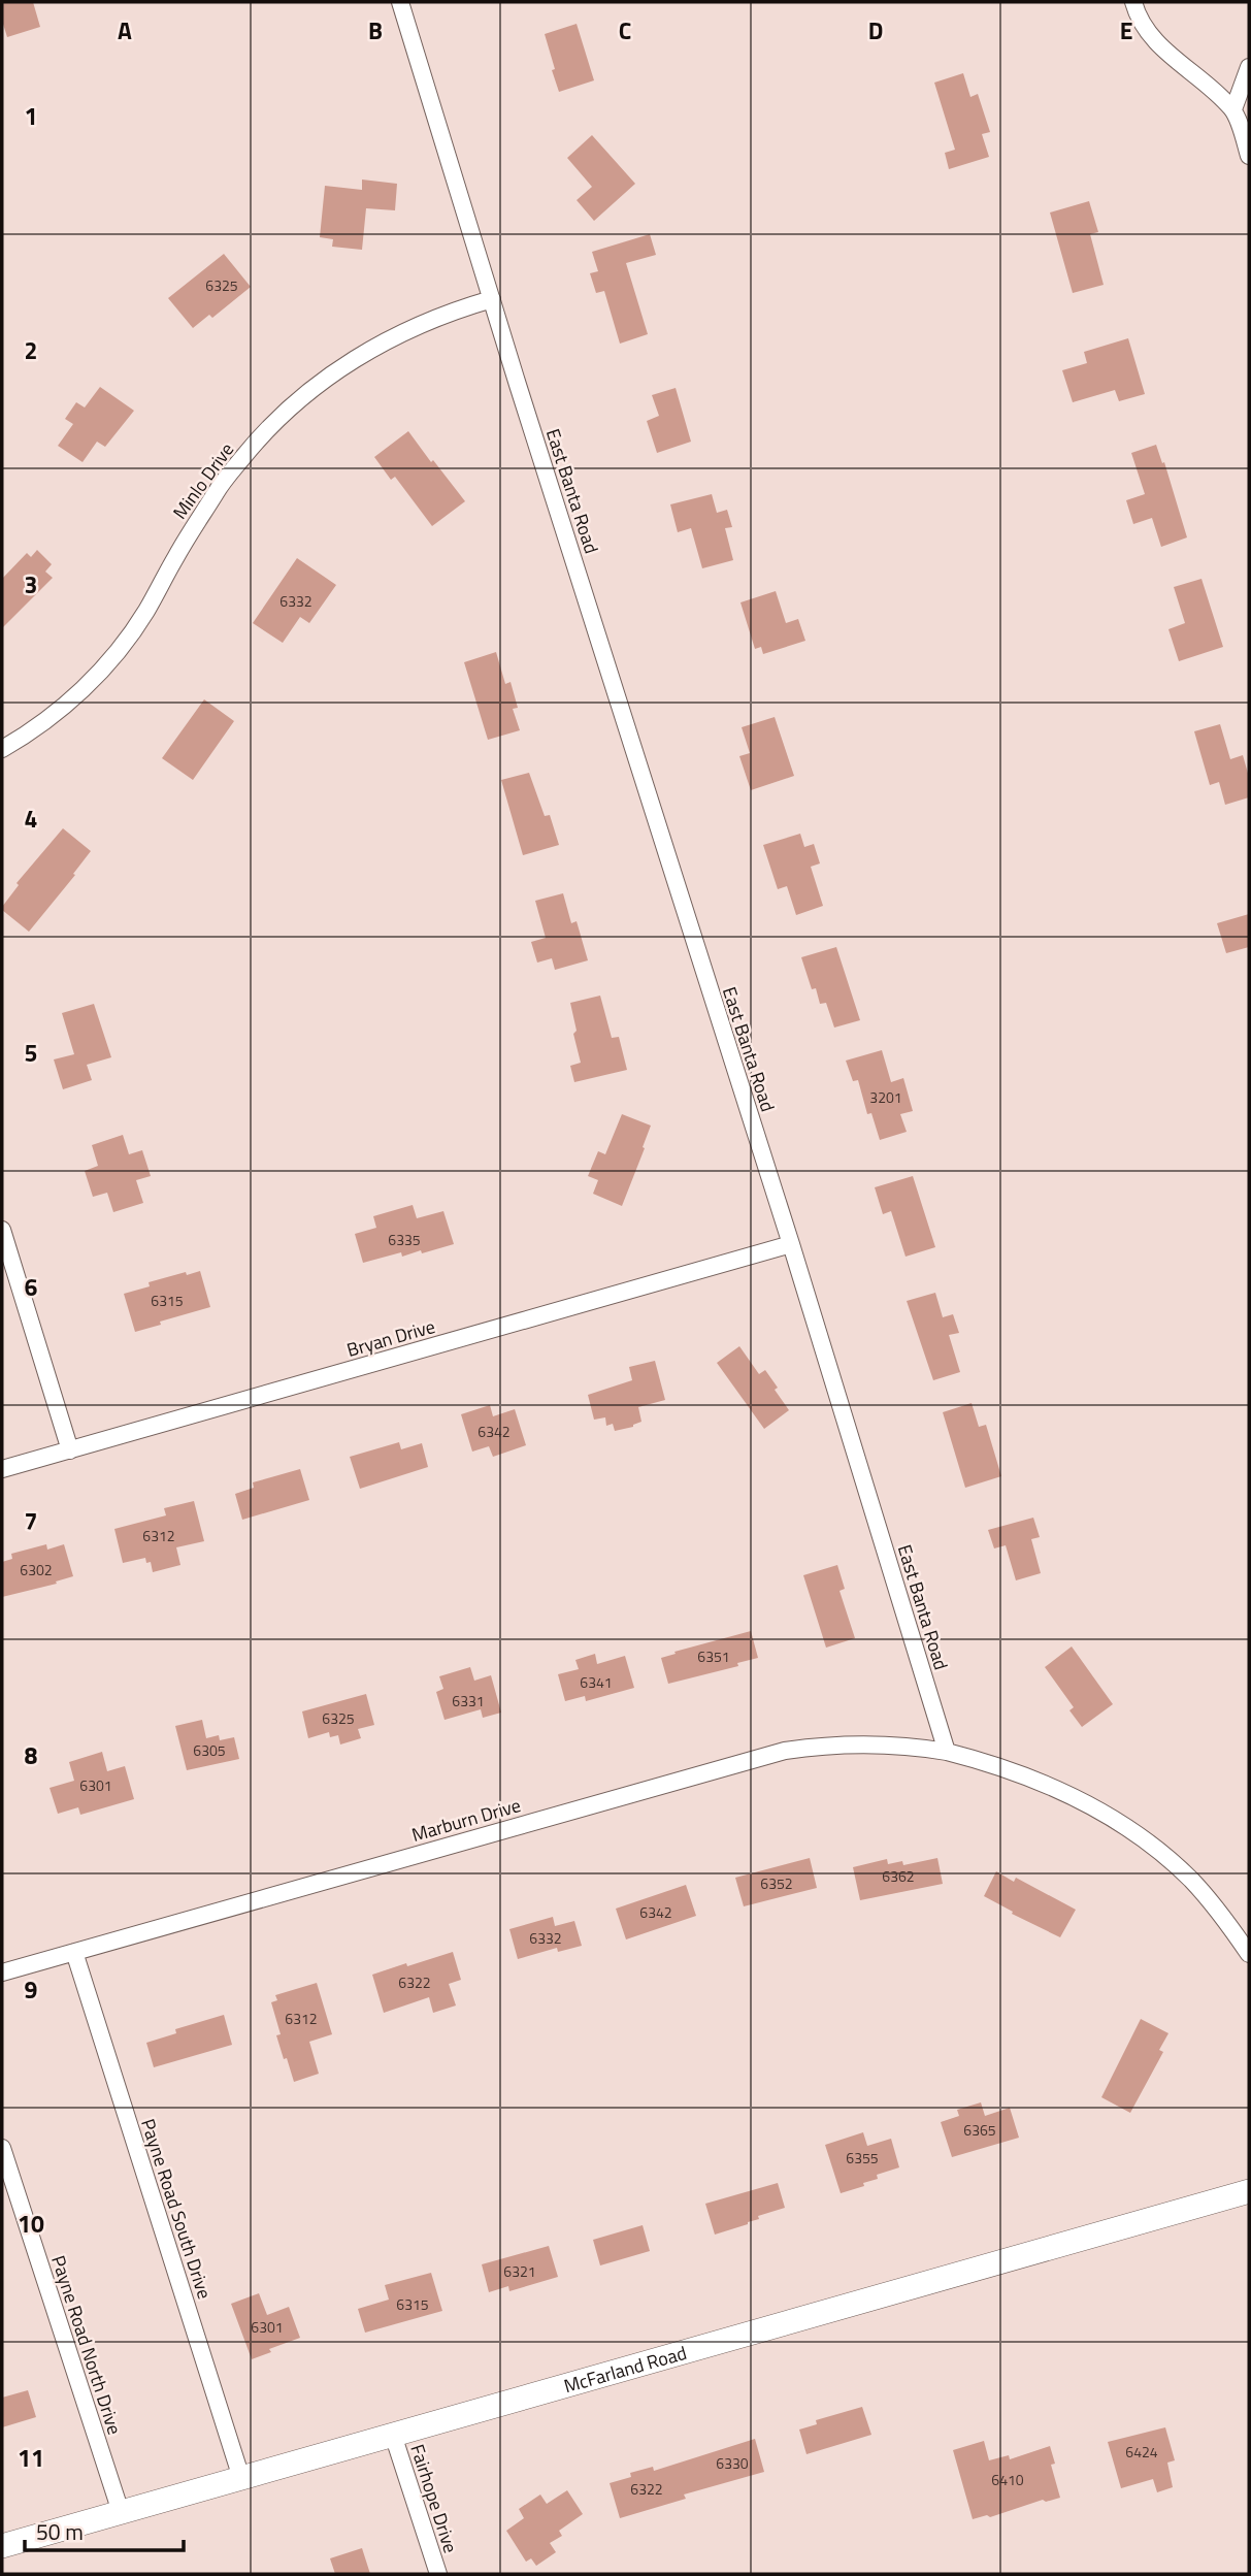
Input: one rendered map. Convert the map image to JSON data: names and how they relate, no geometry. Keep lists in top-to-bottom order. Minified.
{"streets":{"street":["Minlo Drive","East Banta Road","Bryan Drive","Marburn Drive","Payne Road South Drive","Payne Road North Drive","McFarland Road","Fairhope Drive"]},"crossings":[["Minlo Drive","East Banta Road"],["East Banta Road","Bryan Drive"],["East Banta Road","Marburn Drive"],["Marburn Drive","Payne Road South Drive"],["Payne Road South Drive","McFarland Road"],["Payne Road North Drive","McFarland Road"],["McFarland Road","Fairhope Drive"]],"house_numbers":["6325","6332","3201","6335","6315","6342","6312","6302","6351","6341","6331","6325","6305","6301","6362","6352","6342","6332","6322","6312","6365","6355","6321","6315","6301","6424","6330","6410","6322"],"scale_bar":"50 m","grid":{"columns":["A","B","C","D","E"],"rows":["1","2","3","4","5","6","7","8","9","10","11"]}}
